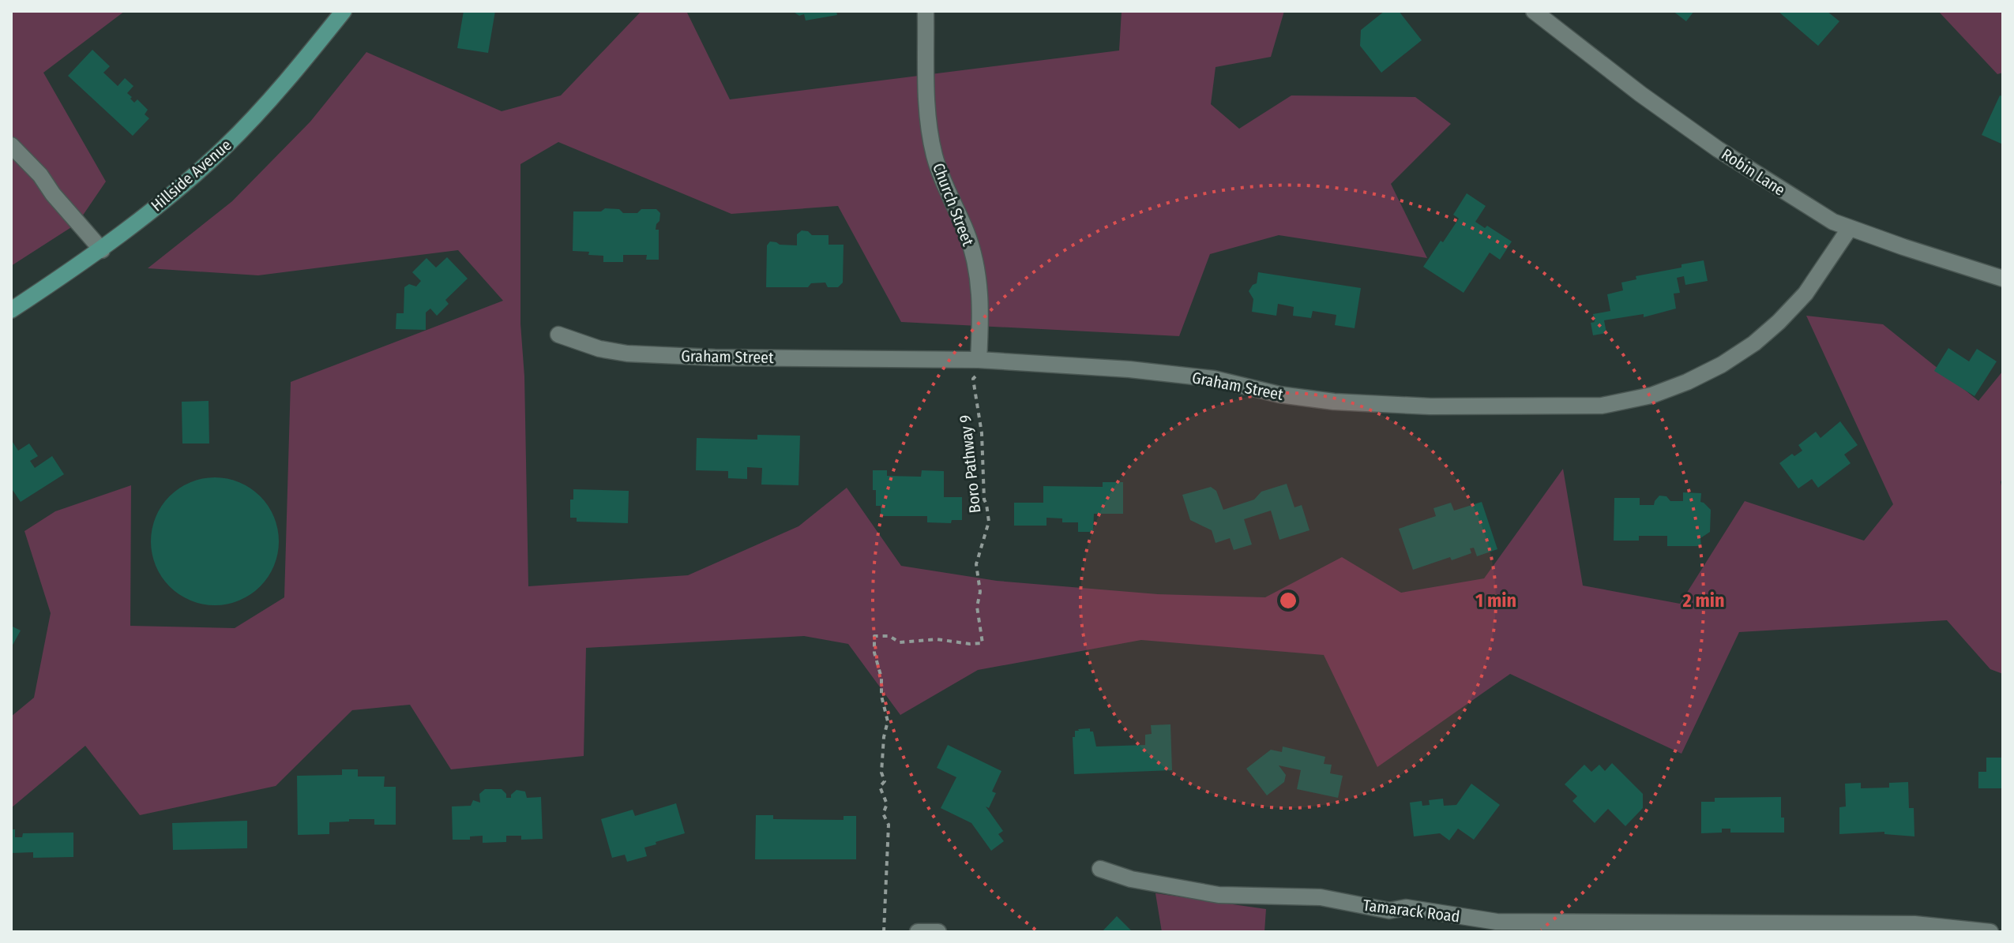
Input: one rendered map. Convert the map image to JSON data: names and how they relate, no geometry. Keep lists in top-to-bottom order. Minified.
{"streets":{"main road":["Hillside Avenue"],"street":["Robin Lane","Church Street","Graham Street","Tamarack Road"],"path":["Boro Pathway 9"]},"crossings":[["Robin Lane","Graham Street"],["Church Street","Graham Street"],["Church Street","Boro Pathway 9"],["Graham Street","Boro Pathway 9"]],"rings":["1 min","2 min"]}
